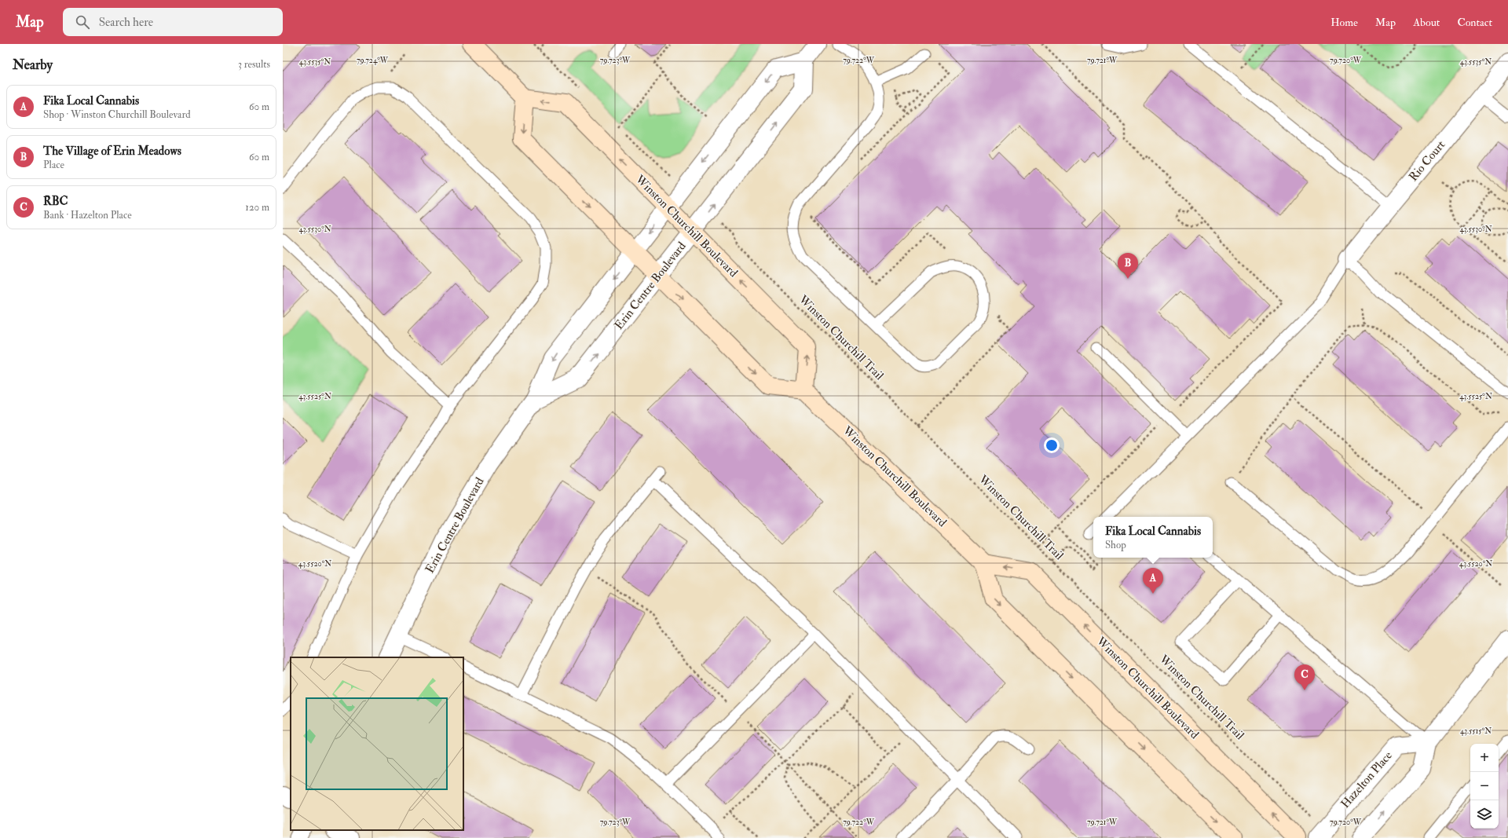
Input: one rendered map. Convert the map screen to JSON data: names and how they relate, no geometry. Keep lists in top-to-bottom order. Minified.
{"streets":{"main road":["Winston Churchill Boulevard"],"street":["Rio Court","Erin Centre Boulevard","Hazelton Place"],"path":["Winston Churchill Trail"]},"crossings":[["Winston Churchill Boulevard","Erin Centre Boulevard"]],"page":{"header":"Map","search":"Search here","nav":["Home","Map","About","Contact"],"heading":["Nearby","3 results"],"list":[{"mark":"A","name":"Fika Local Cannabis","note":"Shop · Winston Churchill Boulevard","value":"60 m"},{"mark":"B","name":"The Village of Erin Meadows","note":"Place","value":"60 m"},{"mark":"C","name":"RBC","note":"Bank · Hazelton Place","value":"120 m"}],"pins":["B","A","C"],"popup":["Fika Local Cannabis","Shop"],"map_buttons":["+","−"]},"coordinates":["79.724°W","79.723°W","79.722°W","79.721°W","79.720°W","43.5535°N","43.5530°N","43.5525°N","43.5520°N","43.5515°N"]}
